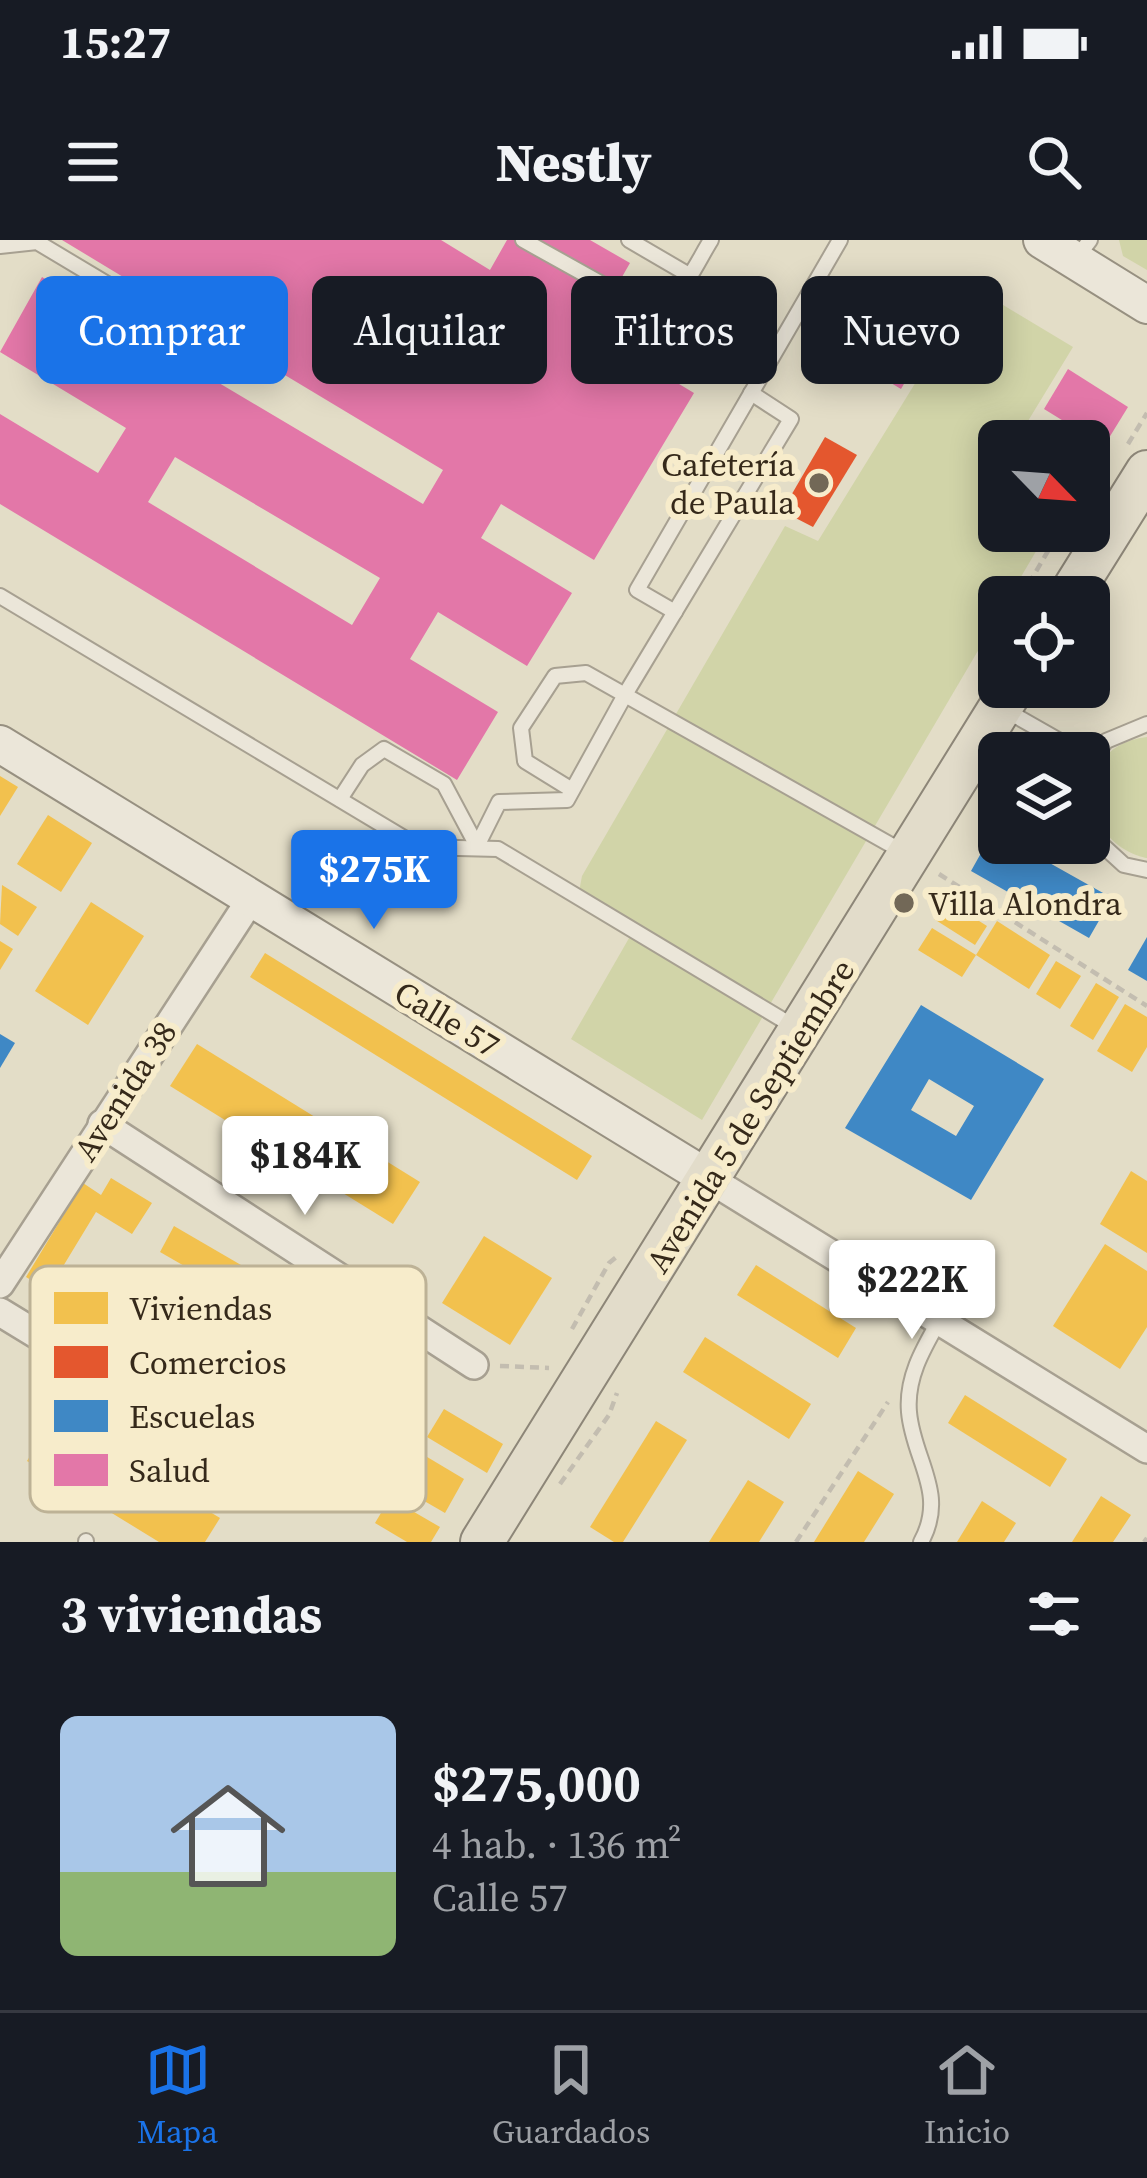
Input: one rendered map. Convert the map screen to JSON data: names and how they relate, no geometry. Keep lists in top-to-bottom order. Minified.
{"streets":{"main road":["Avenida 5 de Septiembre"],"street":["Calle 57","Avenida 38"]},"crossings":[["Calle 57","Avenida 38"],["Calle 57","Avenida 5 de Septiembre"]],"places":["Cafetería de Paula","Villa Alondra"],"legend":["Viviendas","Comercios","Escuelas","Salud"],"north":"bottom right","page":{"status":"15:27","header":"Nestly","chip":["Comprar","Alquilar","Filtros","Nuevo"],"price":["$275K","$184K","$222K"],"heading":"3 viviendas","list":[{"name":"$275,000","note":"4 hab. · 136 m² · Calle 57"}],"tabs":["Mapa","Guardados","Inicio"]}}
